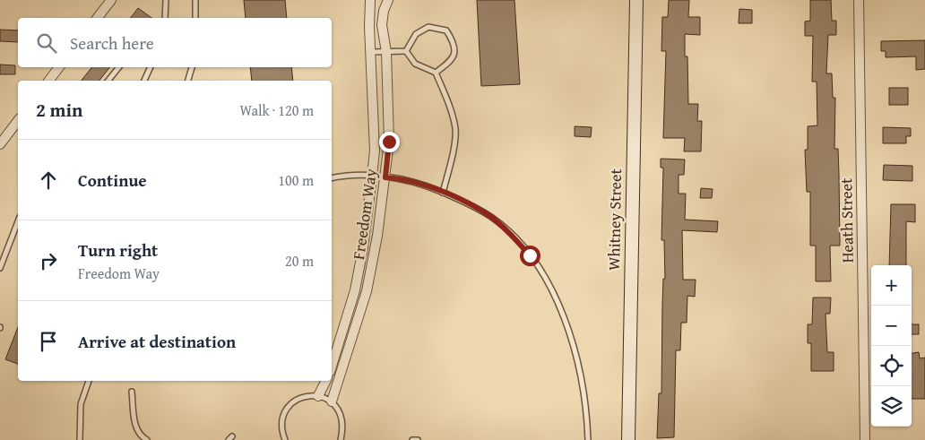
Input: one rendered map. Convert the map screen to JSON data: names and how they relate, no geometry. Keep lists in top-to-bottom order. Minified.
{"streets":{"street":["Freedom Way","Whitney Street","Heath Street"]},"page":{"search":"Search here","heading":["2 min","Walk · 120 m"],"list":[["Continue","100 m"],["Turn right","Freedom Way","20 m"],"Arrive at destination"],"map_buttons":["+","−"]}}
